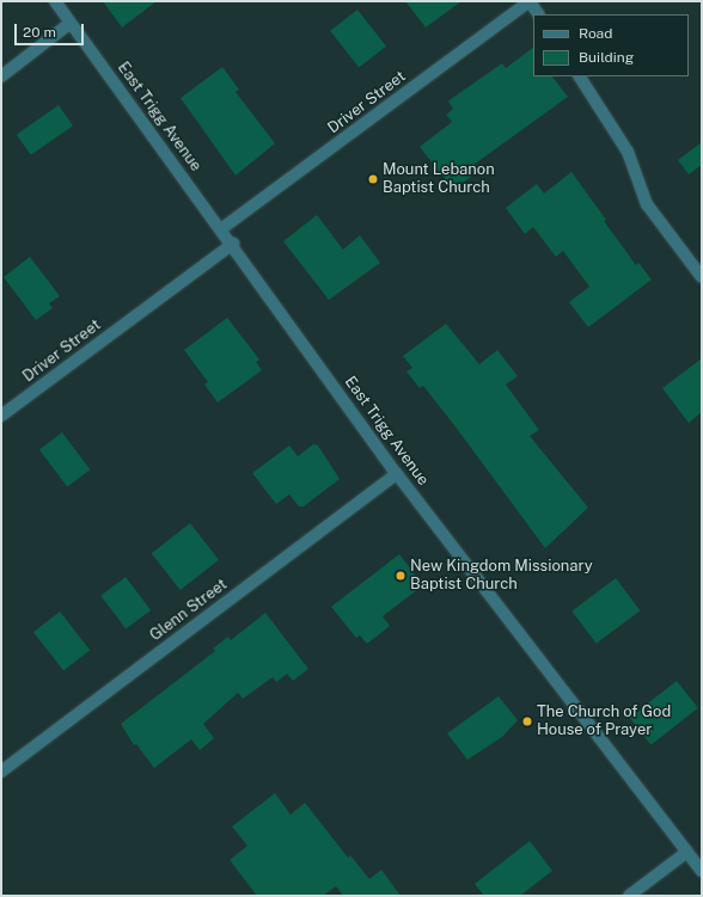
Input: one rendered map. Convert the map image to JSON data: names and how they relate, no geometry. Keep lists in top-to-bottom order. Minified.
{"streets":{"street":["Driver Street","East Trigg Avenue","Glenn Street"]},"crossings":[["Driver Street","East Trigg Avenue"],["East Trigg Avenue","Glenn Street"]],"places":["Mount Lebanon Baptist Church","New Kingdom Missionary Baptist Church","The Church of God House of Prayer"],"legend":["Road","Building"],"scale_bar":"20 m"}
